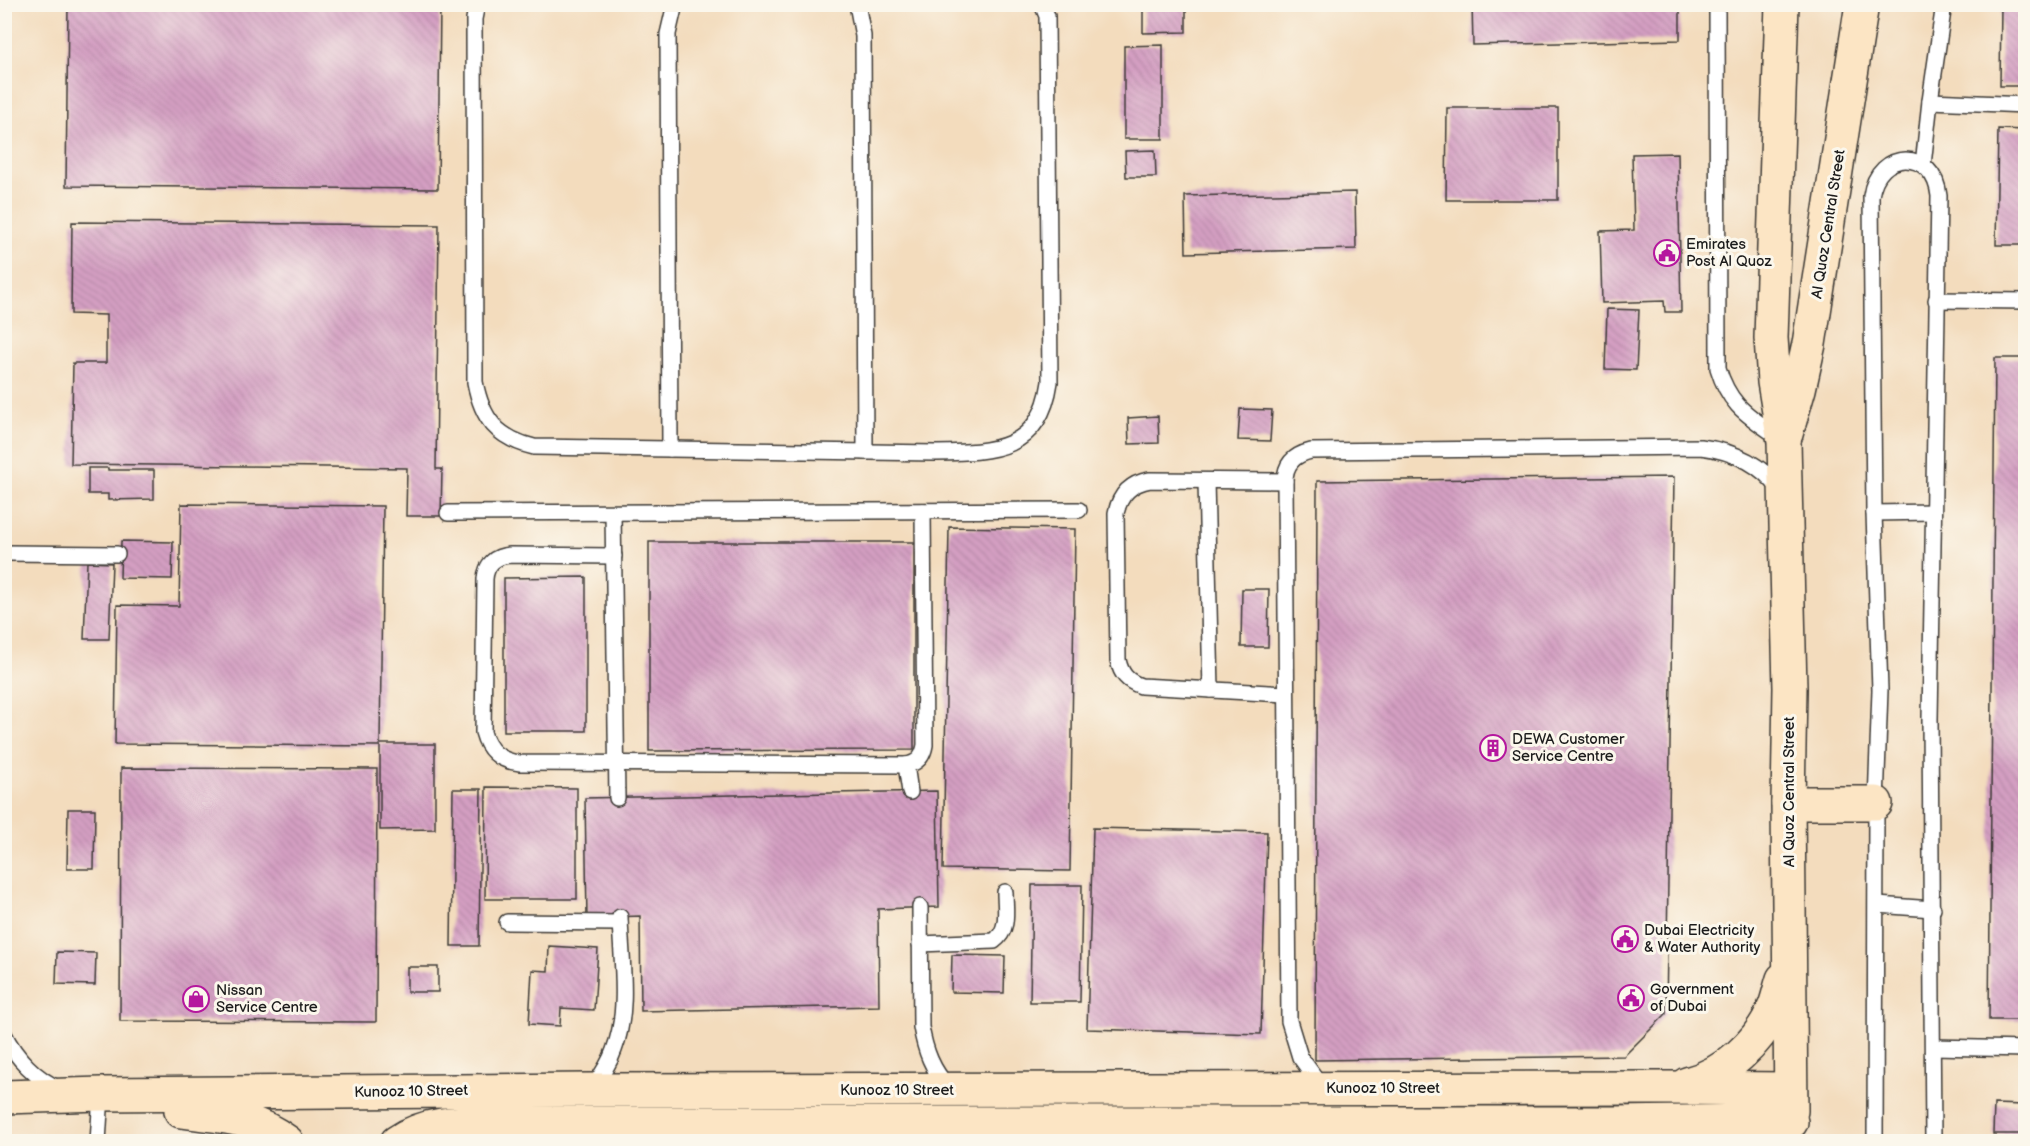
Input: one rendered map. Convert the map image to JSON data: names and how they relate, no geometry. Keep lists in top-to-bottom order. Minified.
{"streets":{"street":["Al Quoz Central Street","Kunooz 10 Street"]},"crossings":[["Al Quoz Central Street","Kunooz 10 Street"]],"places":{"public building":["Emirates Post Al Quoz","Dubai Electricity & Water Authority","Government of Dubai"],"building":["DEWA Customer Service Centre"],"shop":["Nissan Service Centre"]}}
